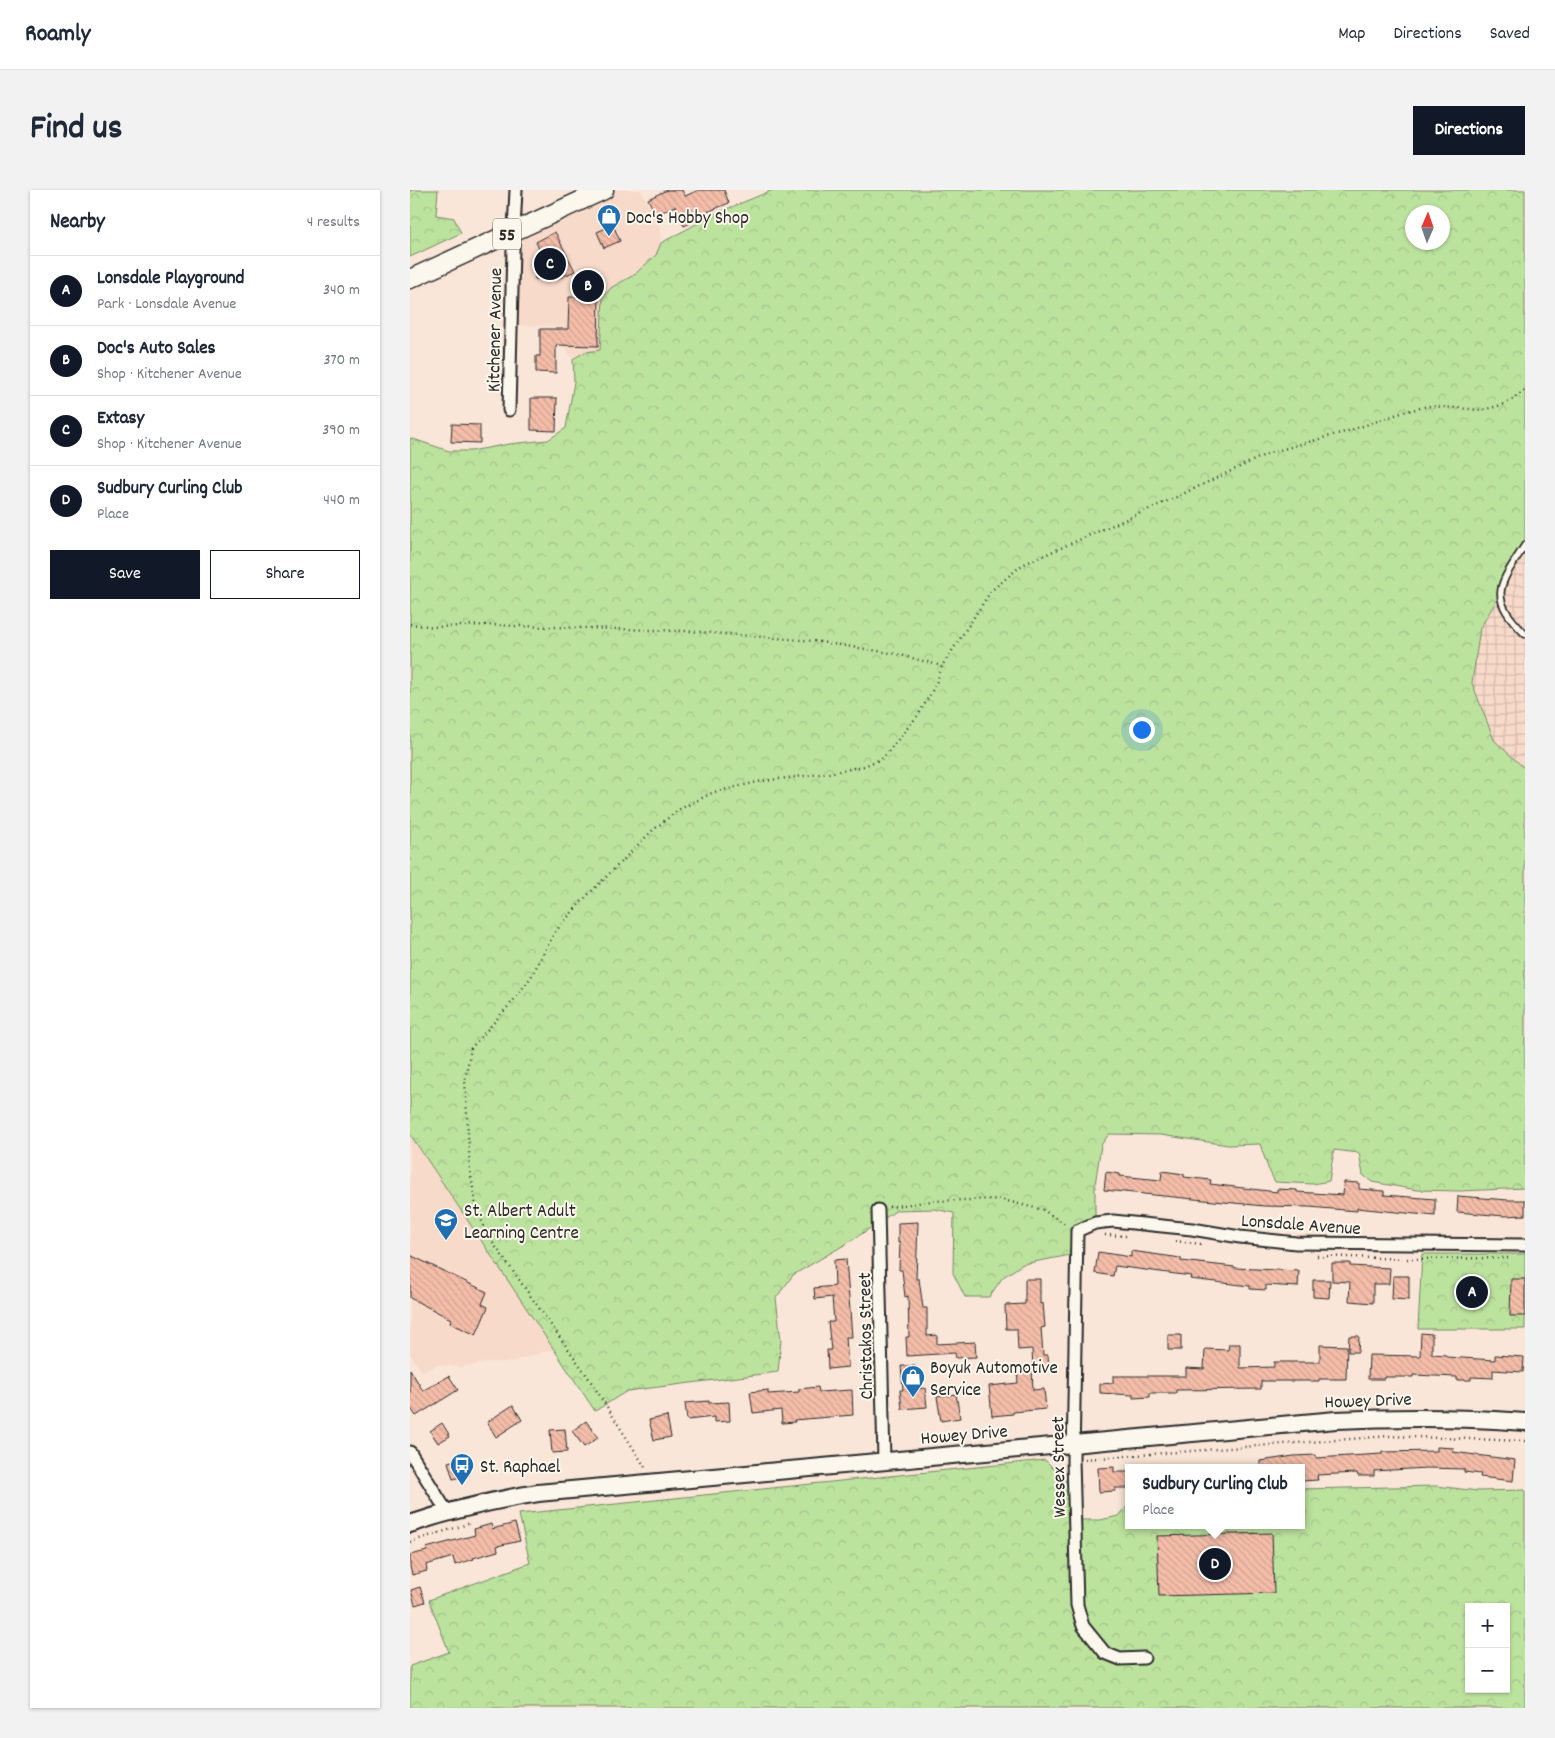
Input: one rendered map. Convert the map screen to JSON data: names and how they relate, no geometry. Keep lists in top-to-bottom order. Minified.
{"streets":{"main road":["55","Howey Drive"],"street":["Kitchener Avenue","Lonsdale Avenue","Christakos Street","Wessex Street"]},"crossings":[["55","Kitchener Avenue"],["Lonsdale Avenue","Wessex Street"],["Christakos Street","Howey Drive"],["Howey Drive","Wessex Street"]],"places":{"shop":["Doc's Hobby Shop","Boyuk Automotive Service"],"school or university":["St. Albert Adult Learning Centre"],"bus stop":["St. Raphael"]},"north":"top","page":{"header":"Roamly","nav":["Map","Directions","Saved"],"title":"Find us","buttons":["Directions",["Save","Share"]],"heading":["Nearby","4 results"],"pins":["C","B","A","D"],"list":[{"mark":"A","name":"Lonsdale Playground","note":"Park · Lonsdale Avenue","value":"340 m"},{"mark":"B","name":"Doc's Auto Sales","note":"Shop · Kitchener Avenue","value":"370 m"},{"mark":"C","name":"Extasy","note":"Shop · Kitchener Avenue","value":"390 m"},{"mark":"D","name":"Sudbury Curling Club","note":"Place","value":"440 m"}],"popup":["Sudbury Curling Club","Place"],"map_buttons":["+","−"]}}
